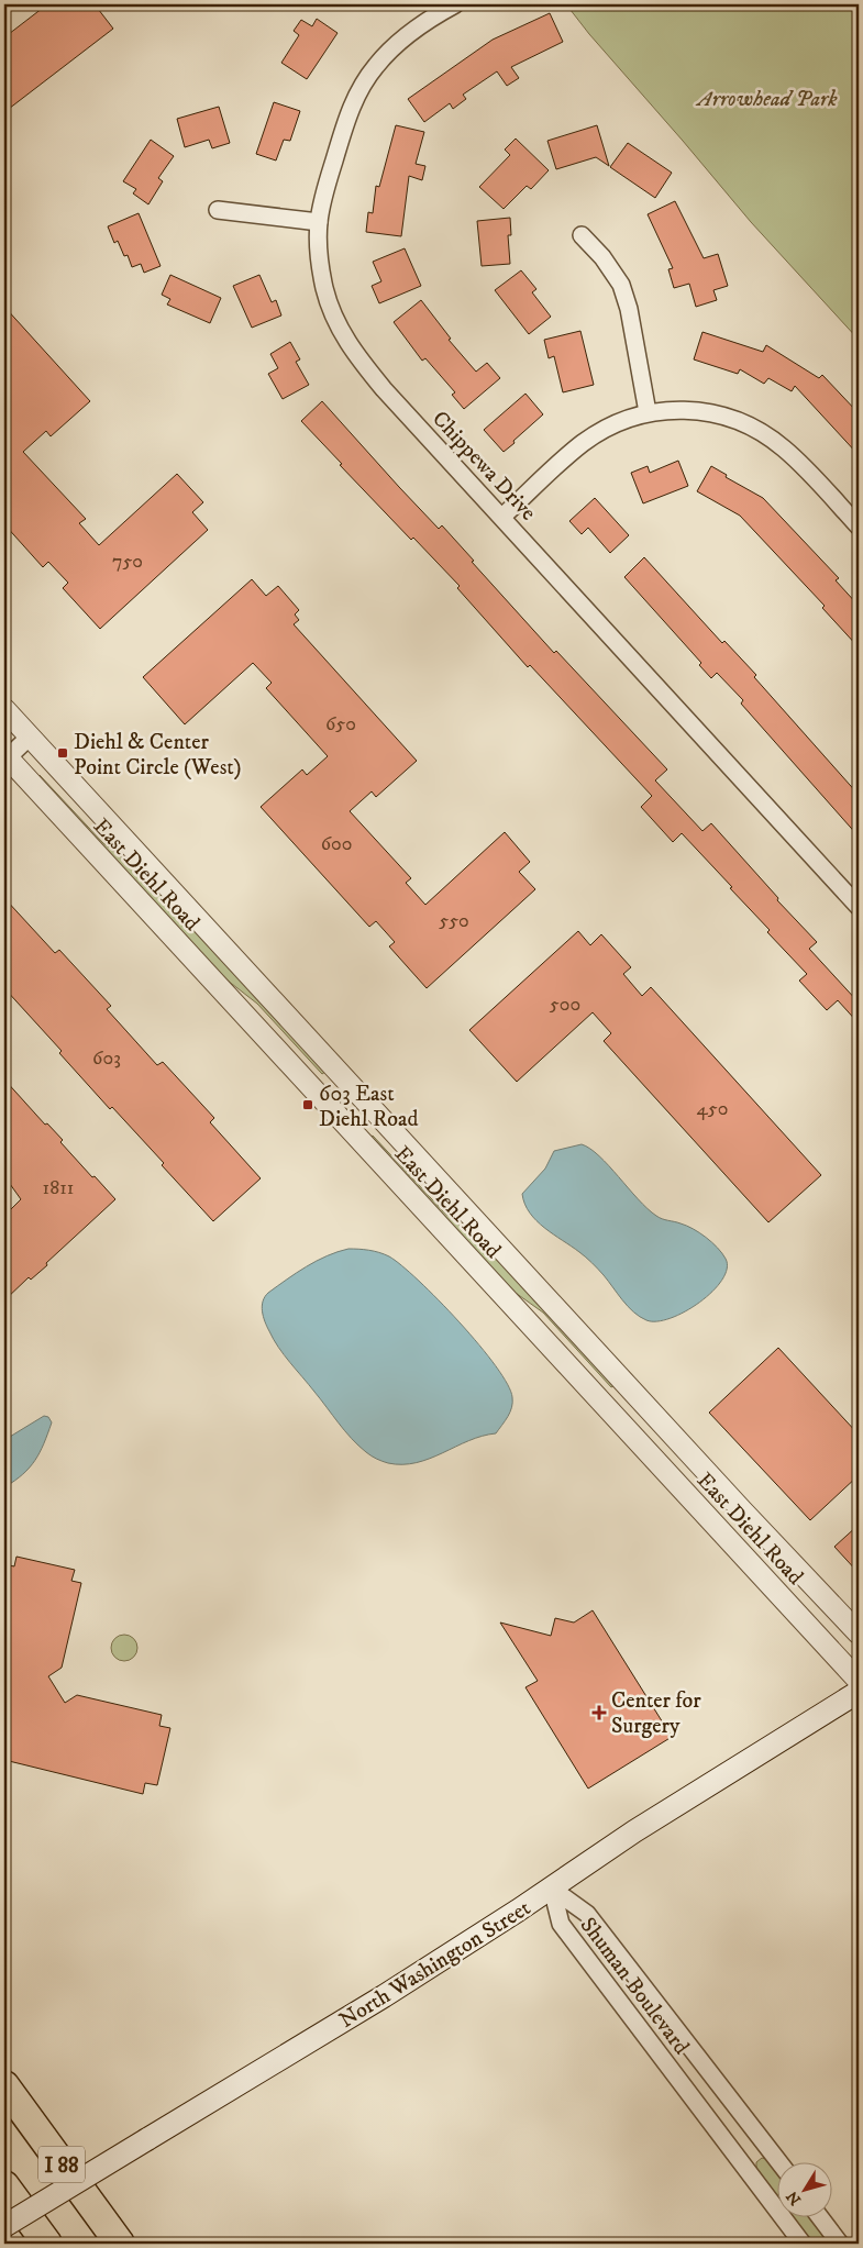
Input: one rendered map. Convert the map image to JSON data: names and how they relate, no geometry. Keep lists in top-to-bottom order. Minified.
{"streets":{"highway":["I 88"],"main road":["North Washington Street"],"street":["Chippewa Drive","East Diehl Road","Shuman Boulevard"]},"crossings":[["North Washington Street","Shuman Boulevard"]],"parks":["Arrowhead Park"],"places":{"transit":["Diehl & Center Point Circle (West)","603 East Diehl Road"],"health":["Center for Surgery"]},"house_numbers":["750","650","600","550","500","603","450","1811"],"north":"bottom left"}
